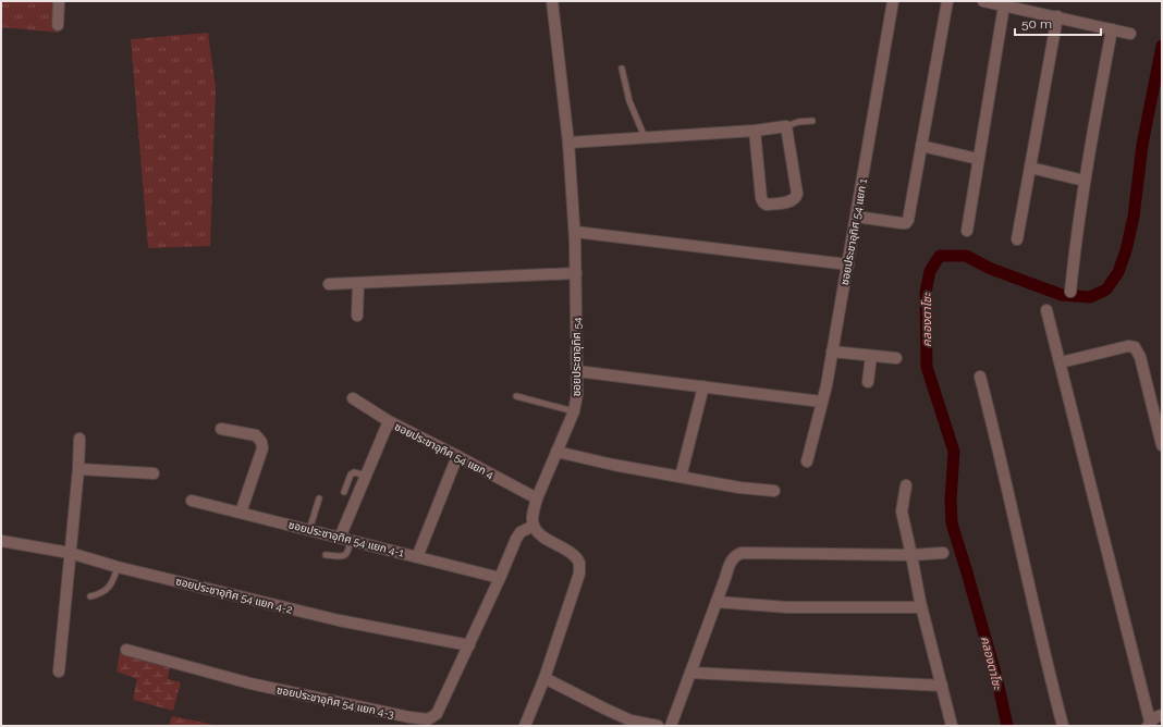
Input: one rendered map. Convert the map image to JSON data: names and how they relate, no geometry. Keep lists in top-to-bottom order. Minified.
{"streets":{"street":["ซอยประชาอุทิศ 54 แยก 1","ซอยประชาอุทิศ 54","ซอยประชาอุทิศ 54 แยก 4","ซอยประชาอุทิศ 54 แยก 4-1","ซอยประชาอุทิศ 54 แยก 4-2","ซอยประชาอุทิศ 54 แยก 4-3"]},"crossings":[["ซอยประชาอุทิศ 54","ซอยประชาอุทิศ 54 แยก 4"],["ซอยประชาอุทิศ 54","ซอยประชาอุทิศ 54 แยก 4-3"],["ซอยประชาอุทิศ 54 แยก 4-1","ซอยประชาอุทิศ 54 แยก 4-3"],["ซอยประชาอุทิศ 54 แยก 4-2","ซอยประชาอุทิศ 54 แยก 4-3"]],"water":["คลองตาโซะ"],"scale_bar":"50 m"}
